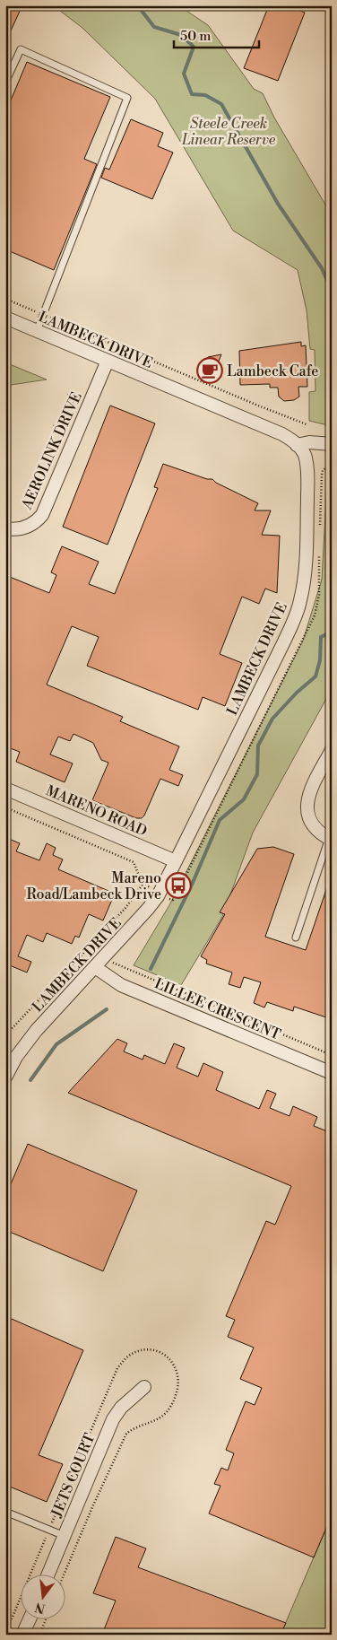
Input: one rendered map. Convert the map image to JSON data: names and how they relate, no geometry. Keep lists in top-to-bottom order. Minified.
{"streets":{"street":["LAMBECK DRIVE","AEROLINK DRIVE","MARENO ROAD","LILLEE CRESCENT","JETS COURT"]},"crossings":[["LAMBECK DRIVE","AEROLINK DRIVE"],["LAMBECK DRIVE","MARENO ROAD"],["LAMBECK DRIVE","LILLEE CRESCENT"]],"parks":["Steele Creek Linear Reserve"],"places":{"cafe":["Lambeck Cafe"],"bus stop":["Mareno Road/Lambeck Drive"]},"scale_bar":"50 m","north":"bottom"}
